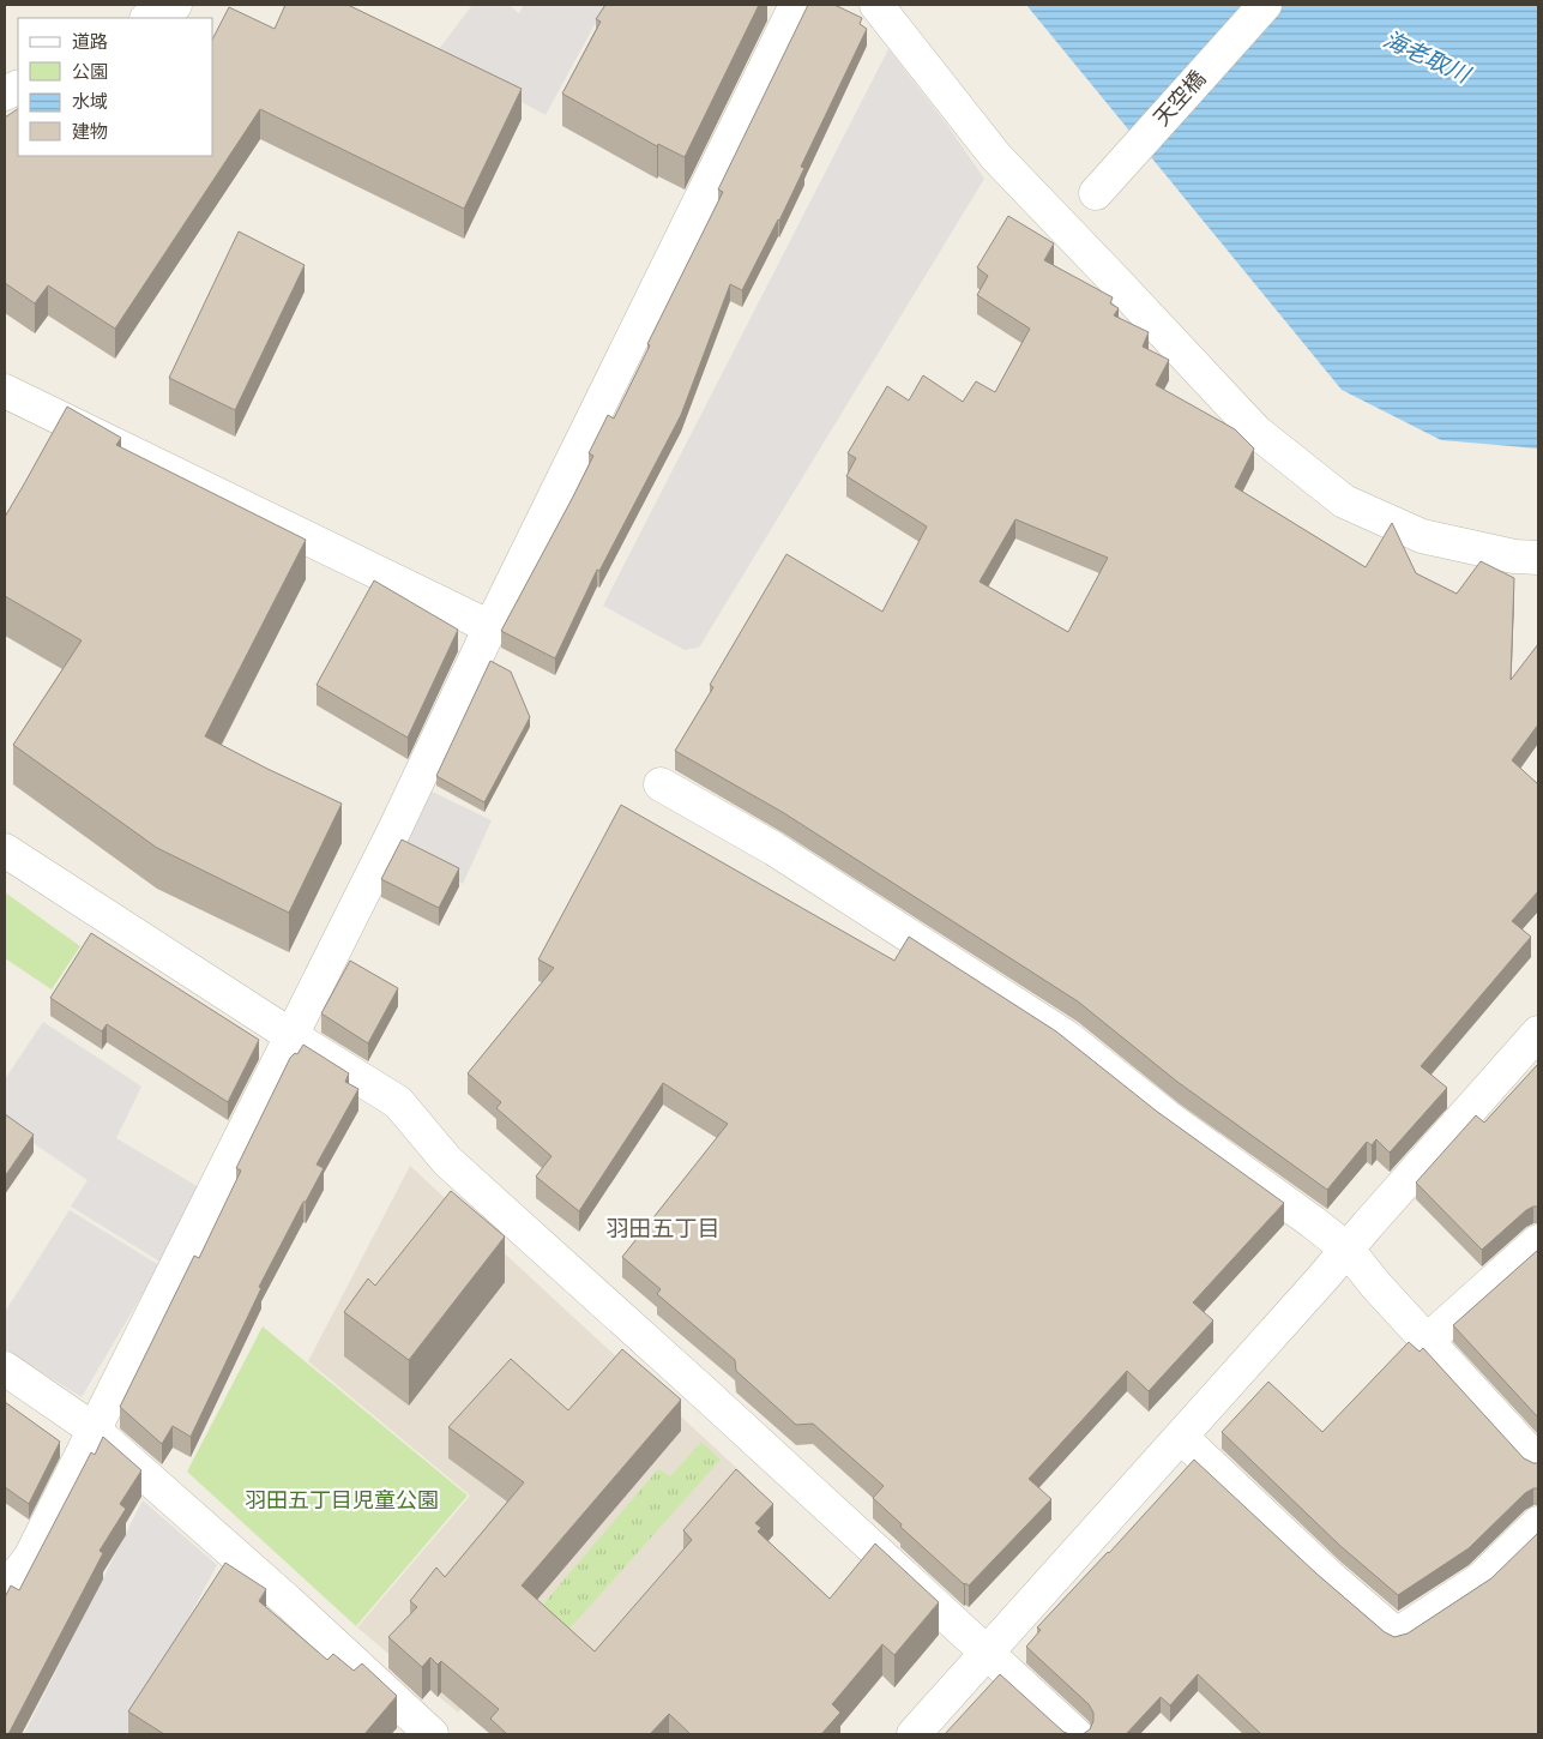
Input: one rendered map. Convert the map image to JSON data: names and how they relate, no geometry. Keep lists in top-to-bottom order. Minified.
{"streets":{"street":["天空橋"]},"districts":["羽田五丁目"],"water":["海老取川"],"parks":["羽田五丁目児童公園"],"legend":["道路","公園","水域","建物"]}
